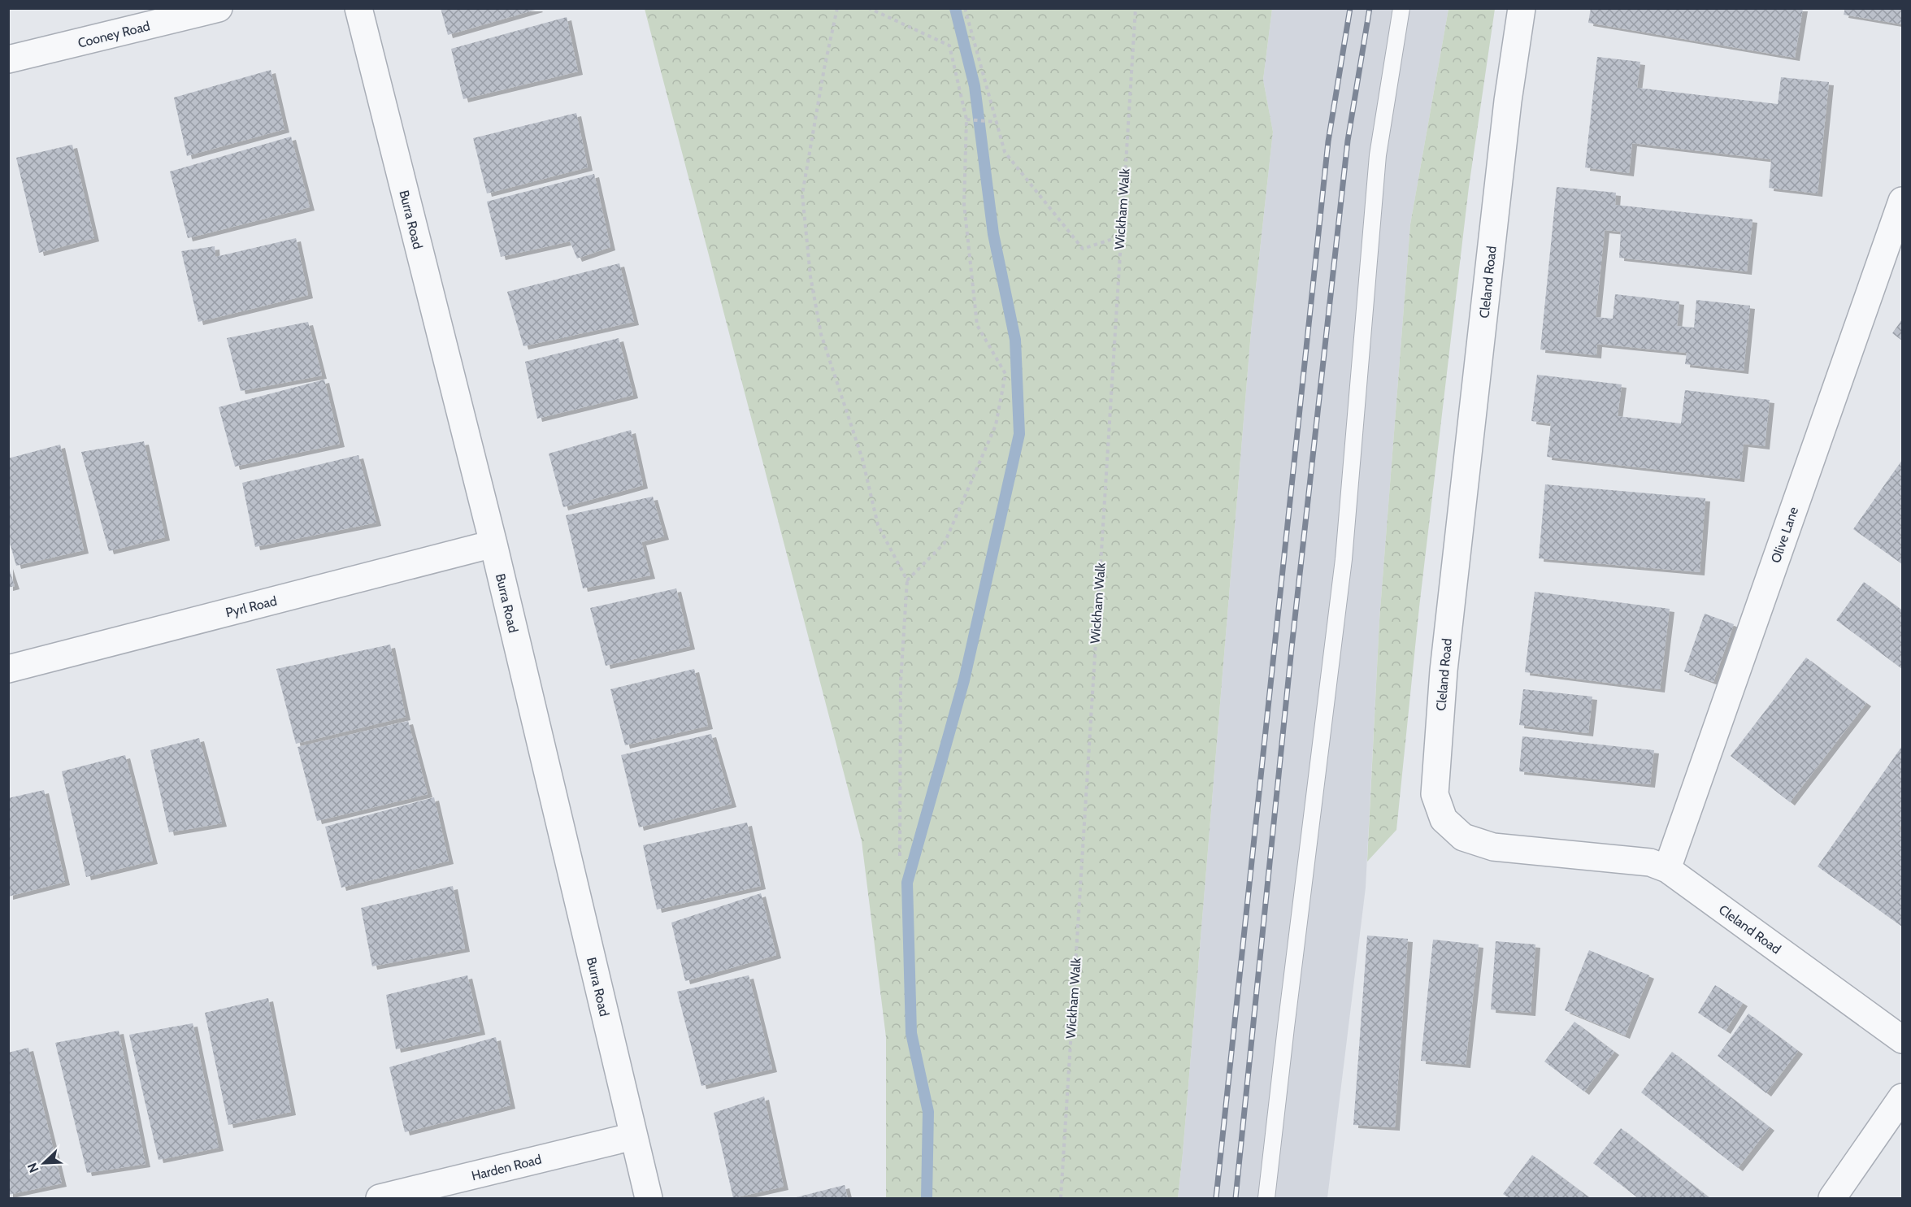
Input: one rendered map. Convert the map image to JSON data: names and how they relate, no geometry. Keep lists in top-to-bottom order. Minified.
{"streets":{"street":["Cooney Road","Burra Road","Cleland Road","Olive Lane","Pyrl Road","Harden Road"],"path":["Wickham Walk"]},"crossings":[["Burra Road","Pyrl Road"],["Burra Road","Harden Road"],["Cleland Road","Olive Lane"]],"north":"bottom left"}
